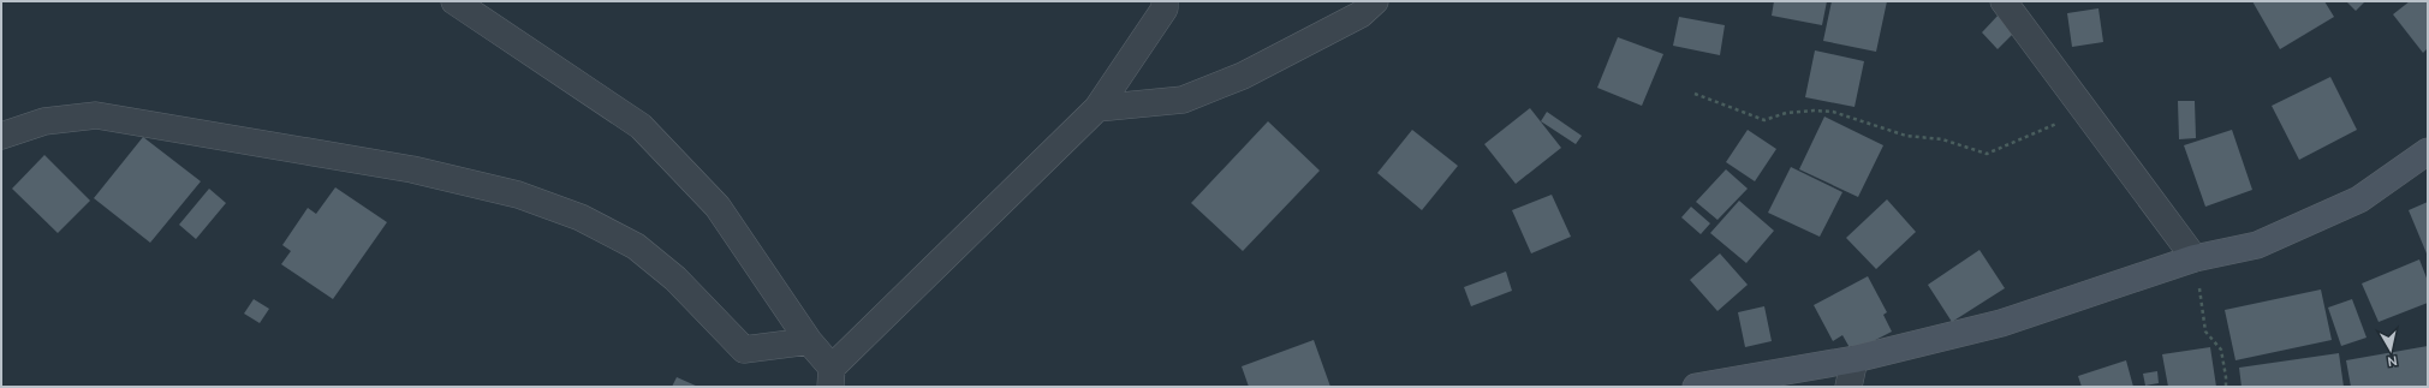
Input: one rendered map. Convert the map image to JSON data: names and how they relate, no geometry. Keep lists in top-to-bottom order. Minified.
{"north":"bottom"}
